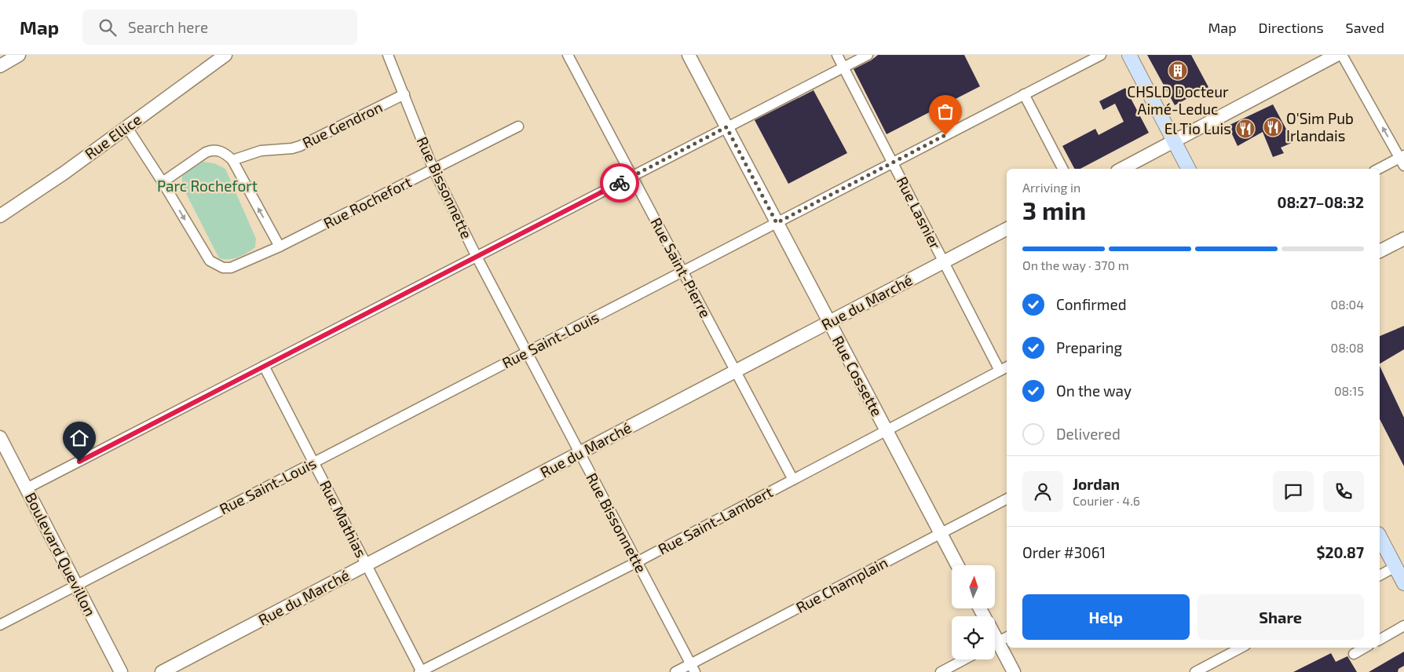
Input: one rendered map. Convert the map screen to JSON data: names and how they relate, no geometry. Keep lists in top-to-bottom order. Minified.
{"streets":{"street":["Rue Gendron","Rue Ellice","Rue Bissonnette","Rue Rochefort","Rue Lasnier","Rue Saint-Pierre","Rue du Marché","Rue Saint-Louis","Rue Cossette","Rue Mathias","Rue Saint-Lambert","Boulevard Quevillon","Rue Champlain"]},"crossings":[["Rue Gendron","Rue Bissonnette"],["Rue Ellice","Rue Rochefort"],["Rue Bissonnette","Rue Rochefort"],["Rue Bissonnette","Rue du Marché"],["Rue Bissonnette","Rue Saint-Louis"],["Rue Bissonnette","Rue Saint-Lambert"],["Rue Bissonnette","Rue Champlain"],["Rue Lasnier","Rue du Marché"],["Rue Lasnier","Rue Saint-Louis"],["Rue Lasnier","Rue Saint-Lambert"],["Rue Saint-Pierre","Rue du Marché"],["Rue Saint-Pierre","Rue Saint-Louis"],["Rue Saint-Pierre","Rue Saint-Lambert"],["Rue du Marché","Rue Cossette"],["Rue du Marché","Rue Mathias"],["Rue Saint-Louis","Rue Cossette"],["Rue Saint-Louis","Rue Mathias"],["Rue Saint-Louis","Boulevard Quevillon"],["Rue Cossette","Rue Saint-Lambert"],["Rue Cossette","Rue Champlain"],["Rue Mathias","Rue Saint-Lambert"]],"parks":["Parc Rochefort"],"places":{"building":["CHSLD Docteur Aimé-Leduc"],"restaurant":["O'Sim Pub Irlandais","El Tio Luis"]},"north":"top","page":{"header":"Map","search":"Search here","nav":["Map","Directions","Saved"],"heading":["3 min","Arriving in","08:27–08:32"],"panel":["Jordan","Courier · 4.6","Order #3061","$20.87"],"bar":"On the way · 370 m","list":[["Confirmed","08:04"],["Preparing","08:08"],["On the way","08:15"],"Delivered"],"buttons":["Help","Share"]}}
